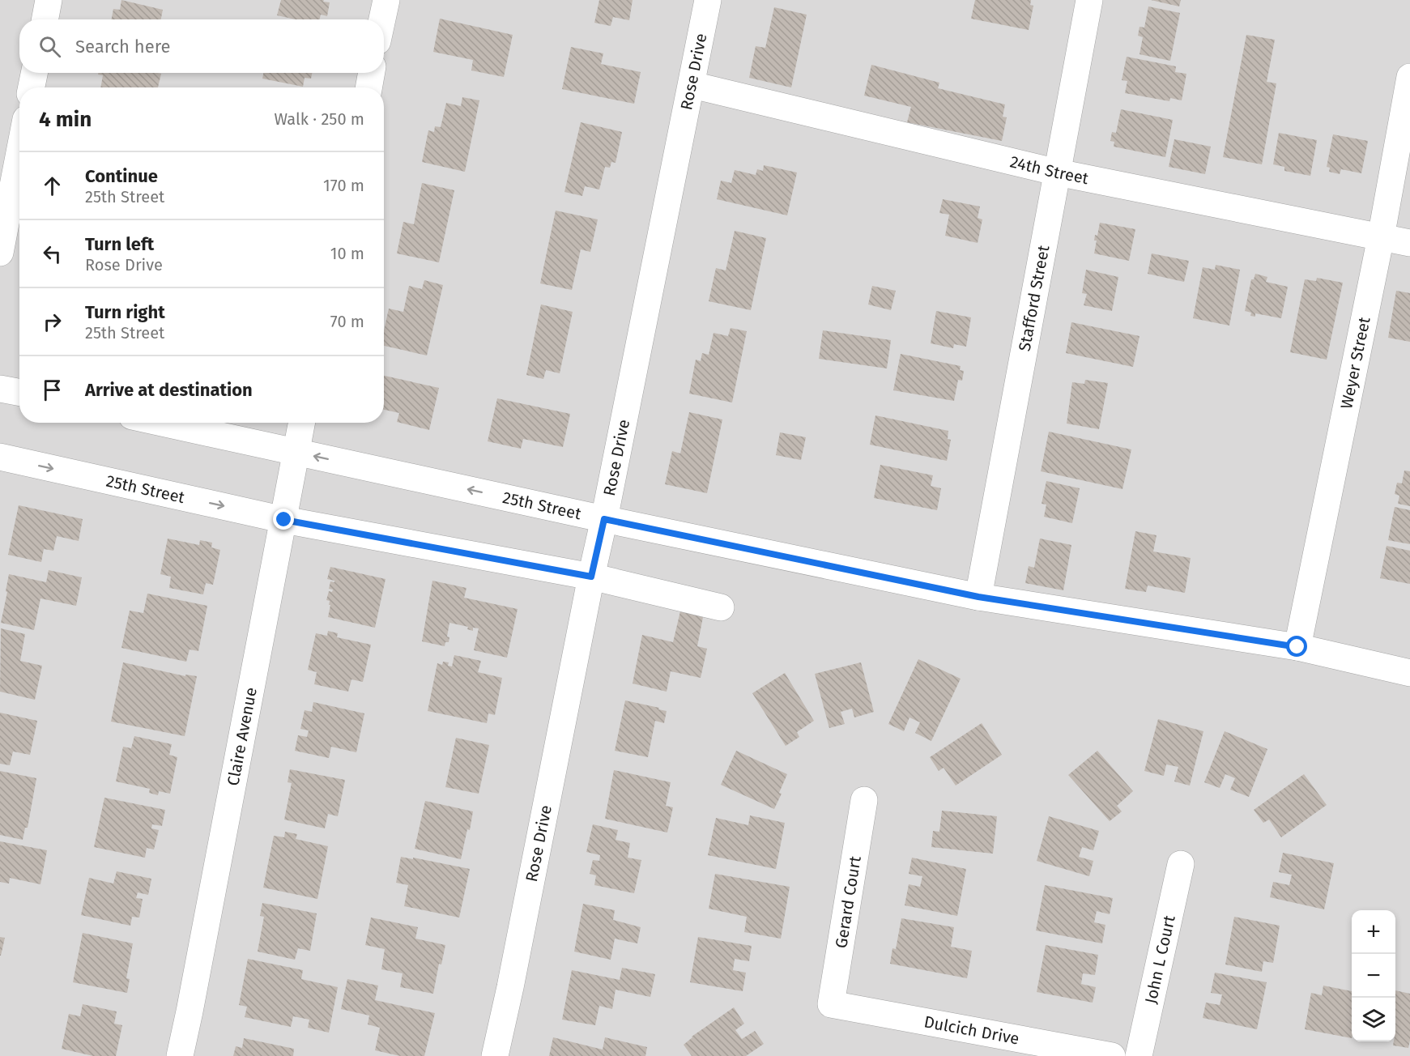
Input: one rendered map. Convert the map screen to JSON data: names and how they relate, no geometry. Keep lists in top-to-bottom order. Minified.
{"streets":{"street":["Rose Drive","24th Street","Stafford Street","Weyer Street","25th Street","Claire Avenue","Gerard Court","John L Court","Dulcich Drive"]},"crossings":[["Rose Drive","24th Street"],["Rose Drive","25th Street"],["24th Street","Stafford Street"],["24th Street","Weyer Street"],["Stafford Street","25th Street"],["Weyer Street","25th Street"],["25th Street","Claire Avenue"],["Gerard Court","Dulcich Drive"]],"page":{"search":"Search here","heading":["4 min","Walk · 250 m"],"list":[["Continue","25th Street","170 m"],["Turn left","Rose Drive","10 m"],["Turn right","25th Street","70 m"],"Arrive at destination"],"map_buttons":["+","−"]}}
